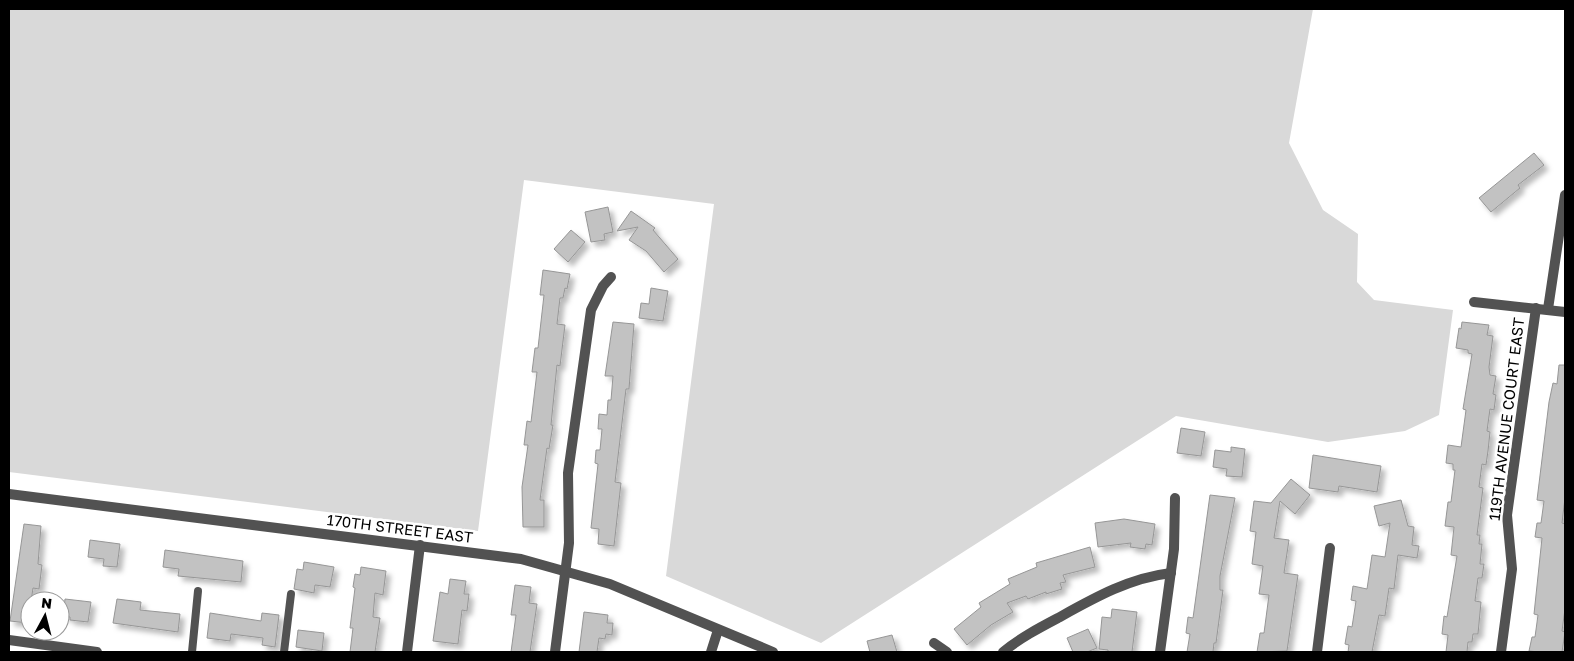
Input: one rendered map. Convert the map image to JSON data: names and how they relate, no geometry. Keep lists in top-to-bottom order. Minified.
{"streets":{"street":["119TH AVENUE COURT EAST","170TH STREET EAST"]},"north":"top"}
